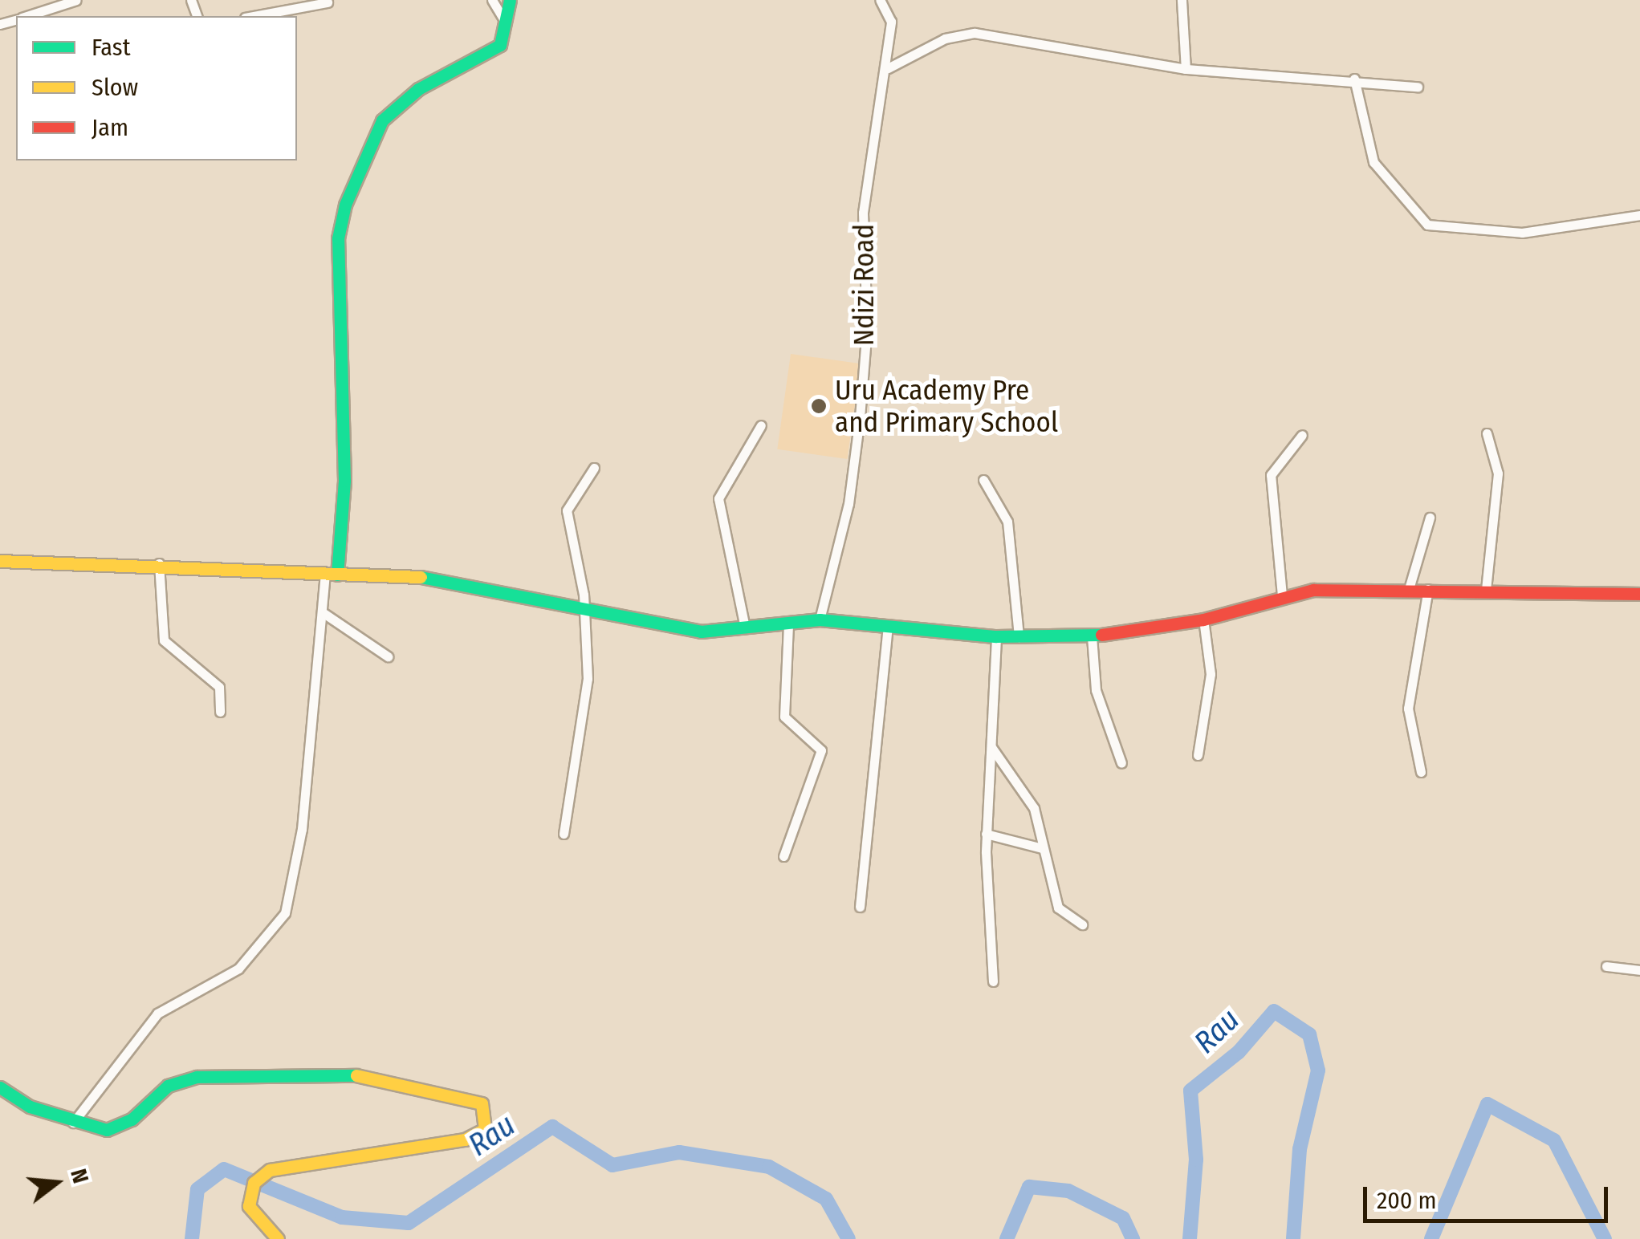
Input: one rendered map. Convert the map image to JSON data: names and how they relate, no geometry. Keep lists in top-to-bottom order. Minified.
{"streets":{"street":["Ndizi Road"]},"water":["Rau"],"places":["Uru Academy Pre and Primary School"],"legend":["Fast","Slow","Jam"],"scale_bar":"200 m","north":"right"}
